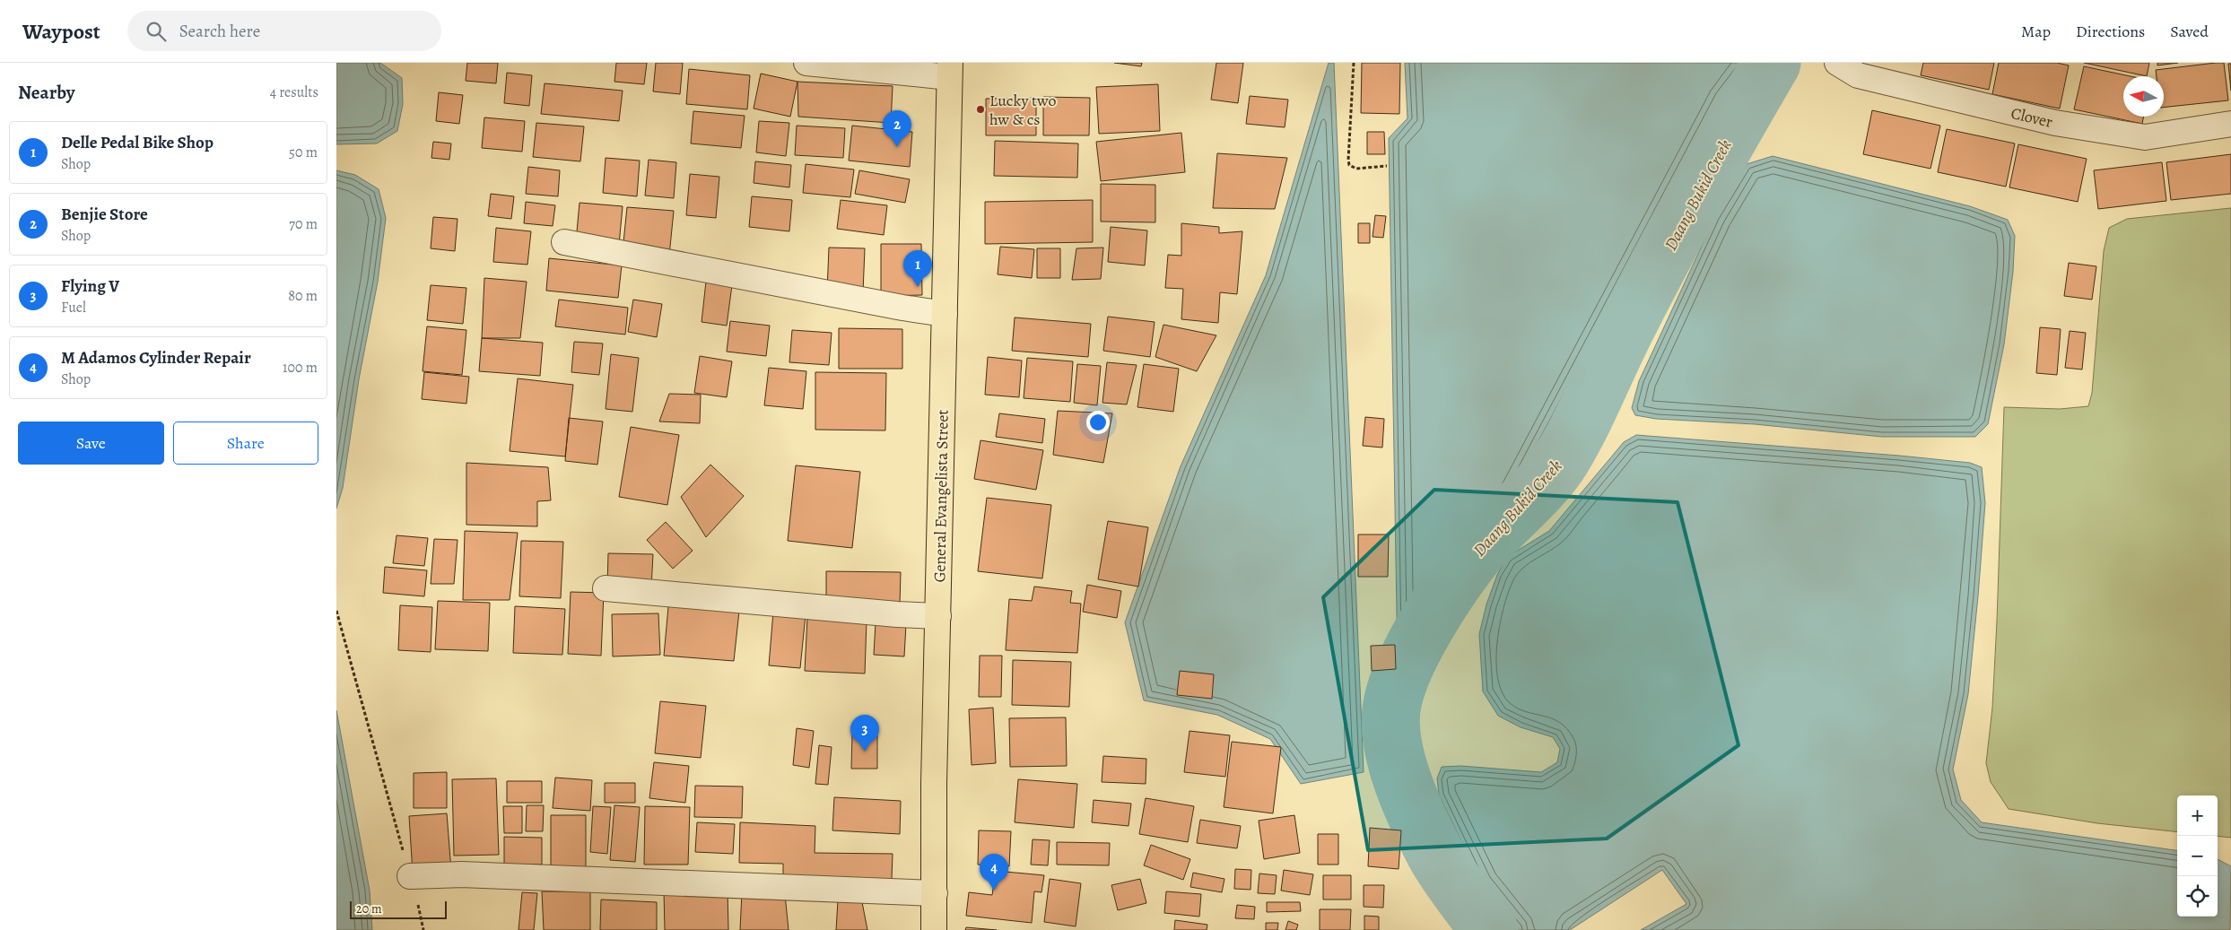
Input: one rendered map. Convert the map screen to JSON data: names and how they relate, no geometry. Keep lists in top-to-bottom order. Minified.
{"streets":{"main road":["General Evangelista Street"],"street":["Clover"]},"water":["Daang Bukid Creek"],"places":["Lucky two hw & cs"],"scale_bar":"20 m","north":"left","page":{"header":"Waypost","search":"Search here","nav":["Map","Directions","Saved"],"heading":["Nearby","4 results"],"pins":["2","1","3","4"],"list":[{"mark":"1","name":"Delle Pedal Bike Shop","note":"Shop","value":"50 m"},{"mark":"2","name":"Benjie Store","note":"Shop","value":"70 m"},{"mark":"3","name":"Flying V","note":"Fuel","value":"80 m"},{"mark":"4","name":"M Adamos Cylinder Repair","note":"Shop","value":"100 m"}],"buttons":["Save","Share"],"map_buttons":["+","−"],"scale":"20 m"}}
